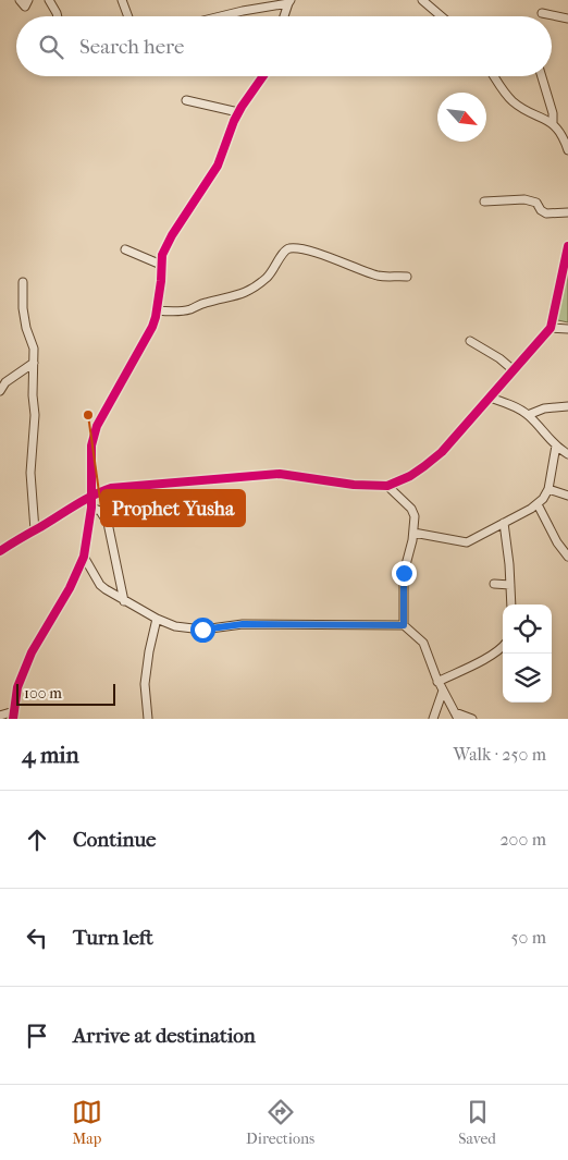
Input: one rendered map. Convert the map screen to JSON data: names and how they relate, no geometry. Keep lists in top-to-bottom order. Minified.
{"places":["Prophet Yusha"],"scale_bar":"100 m","north":"bottom right","page":{"search":"Search here","scale":"100 m","heading":["4 min","Walk · 250 m"],"list":[["Continue","200 m"],["Turn left","50 m"],"Arrive at destination"],"nav":["Map","Directions","Saved"]}}
